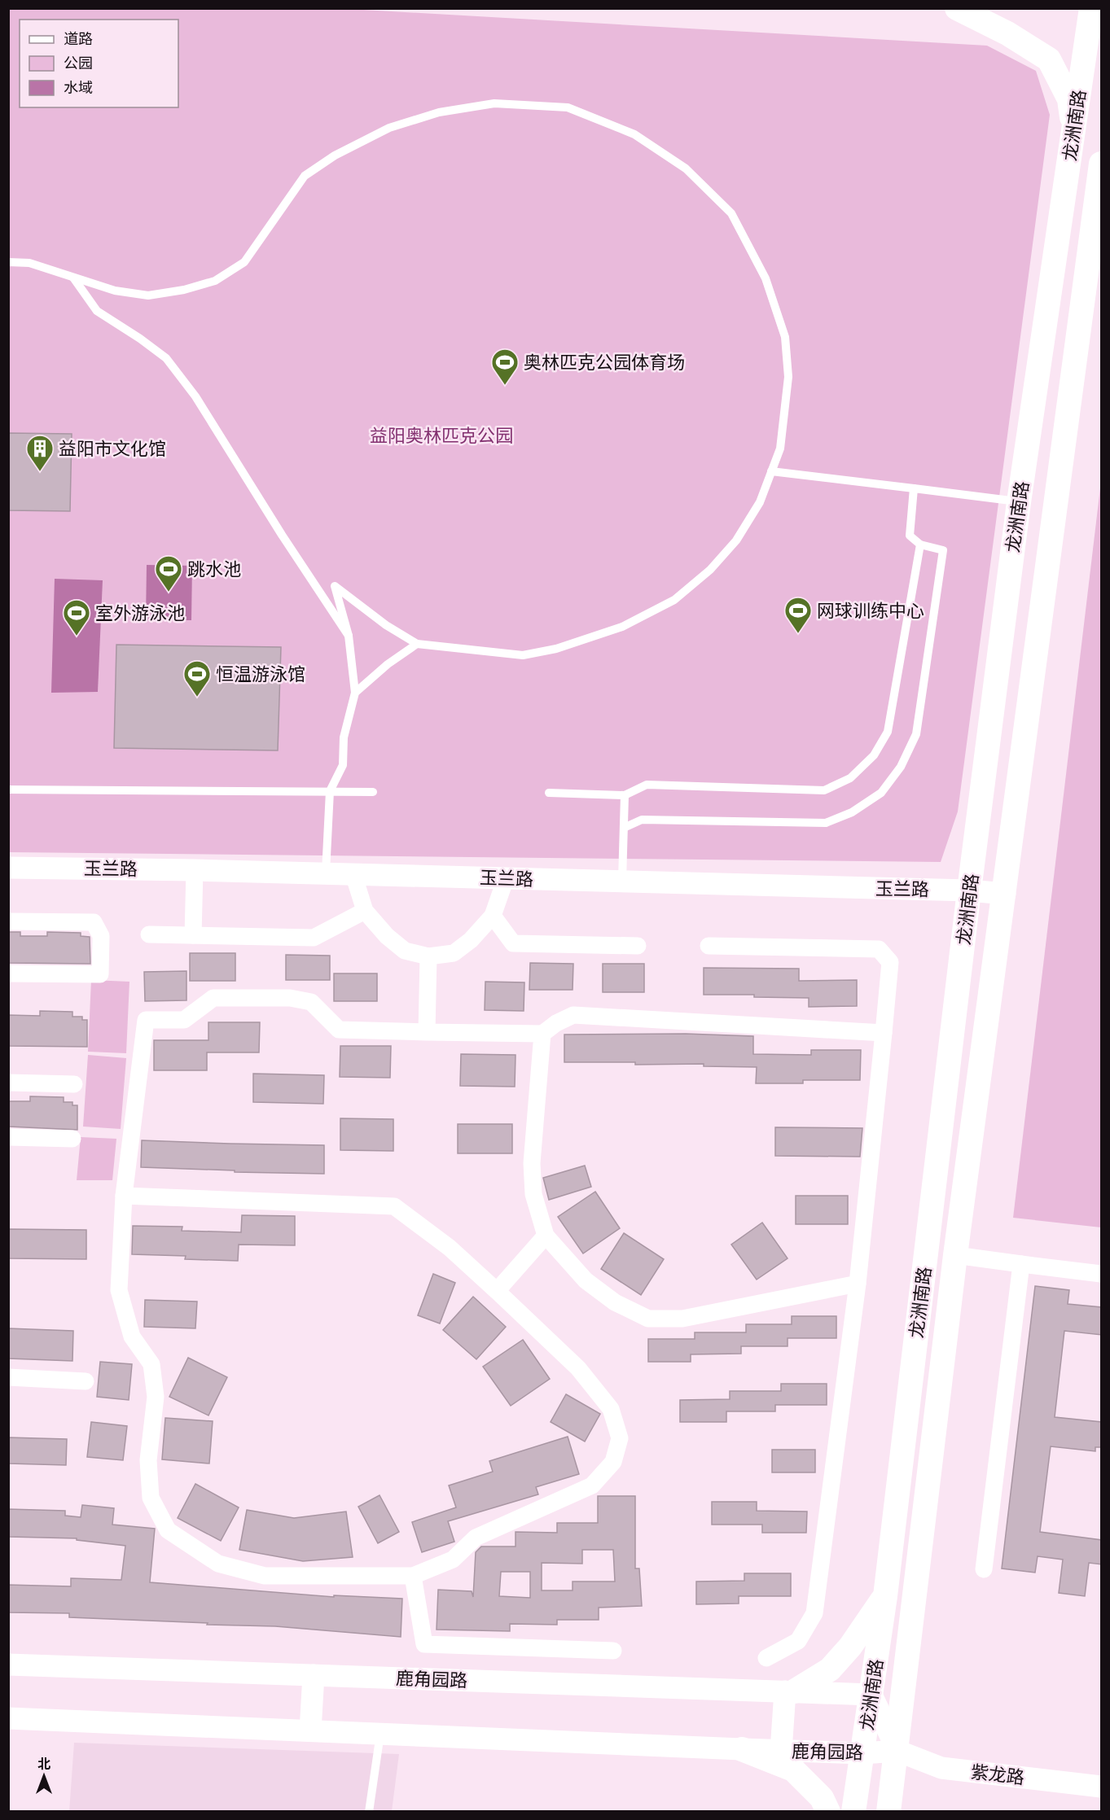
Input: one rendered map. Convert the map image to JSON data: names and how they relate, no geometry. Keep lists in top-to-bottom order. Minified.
{"streets":{"main road":["龙洲南路"],"street":["玉兰路","鹿角园路","紫龙路"]},"crossings":[["龙洲南路","玉兰路"],["龙洲南路","鹿角园路"],["龙洲南路","紫龙路"],["鹿角园路","紫龙路"]],"parks":["益阳奥林匹克公园"],"places":{"sports":["奥林匹克公园体育场","跳水池","网球训练中心","室外游泳池","恒温游泳馆"],"building":["益阳市文化馆"]},"legend":["道路","公园","水域"],"north":"top"}
